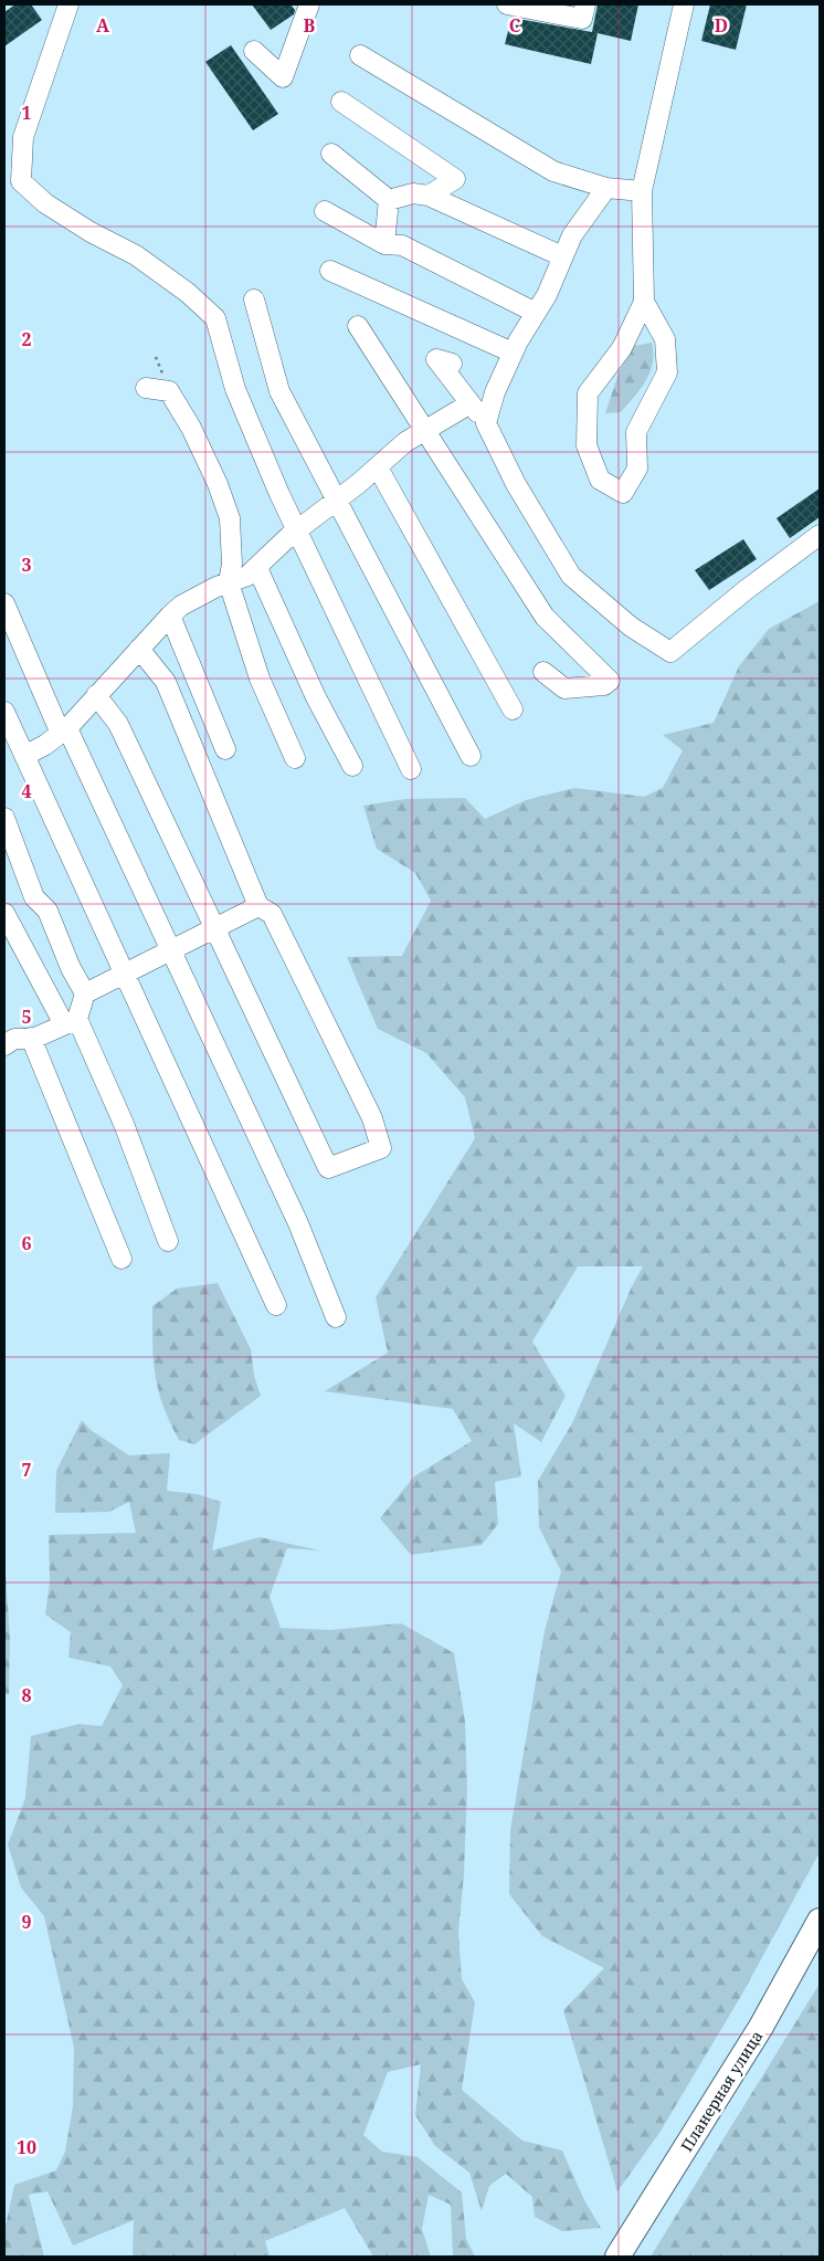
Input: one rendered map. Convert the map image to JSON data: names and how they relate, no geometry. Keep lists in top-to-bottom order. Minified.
{"streets":{"main road":["Планерная улица"]},"grid":{"columns":["A","B","C","D"],"rows":["1","2","3","4","5","6","7","8","9","10"]}}
